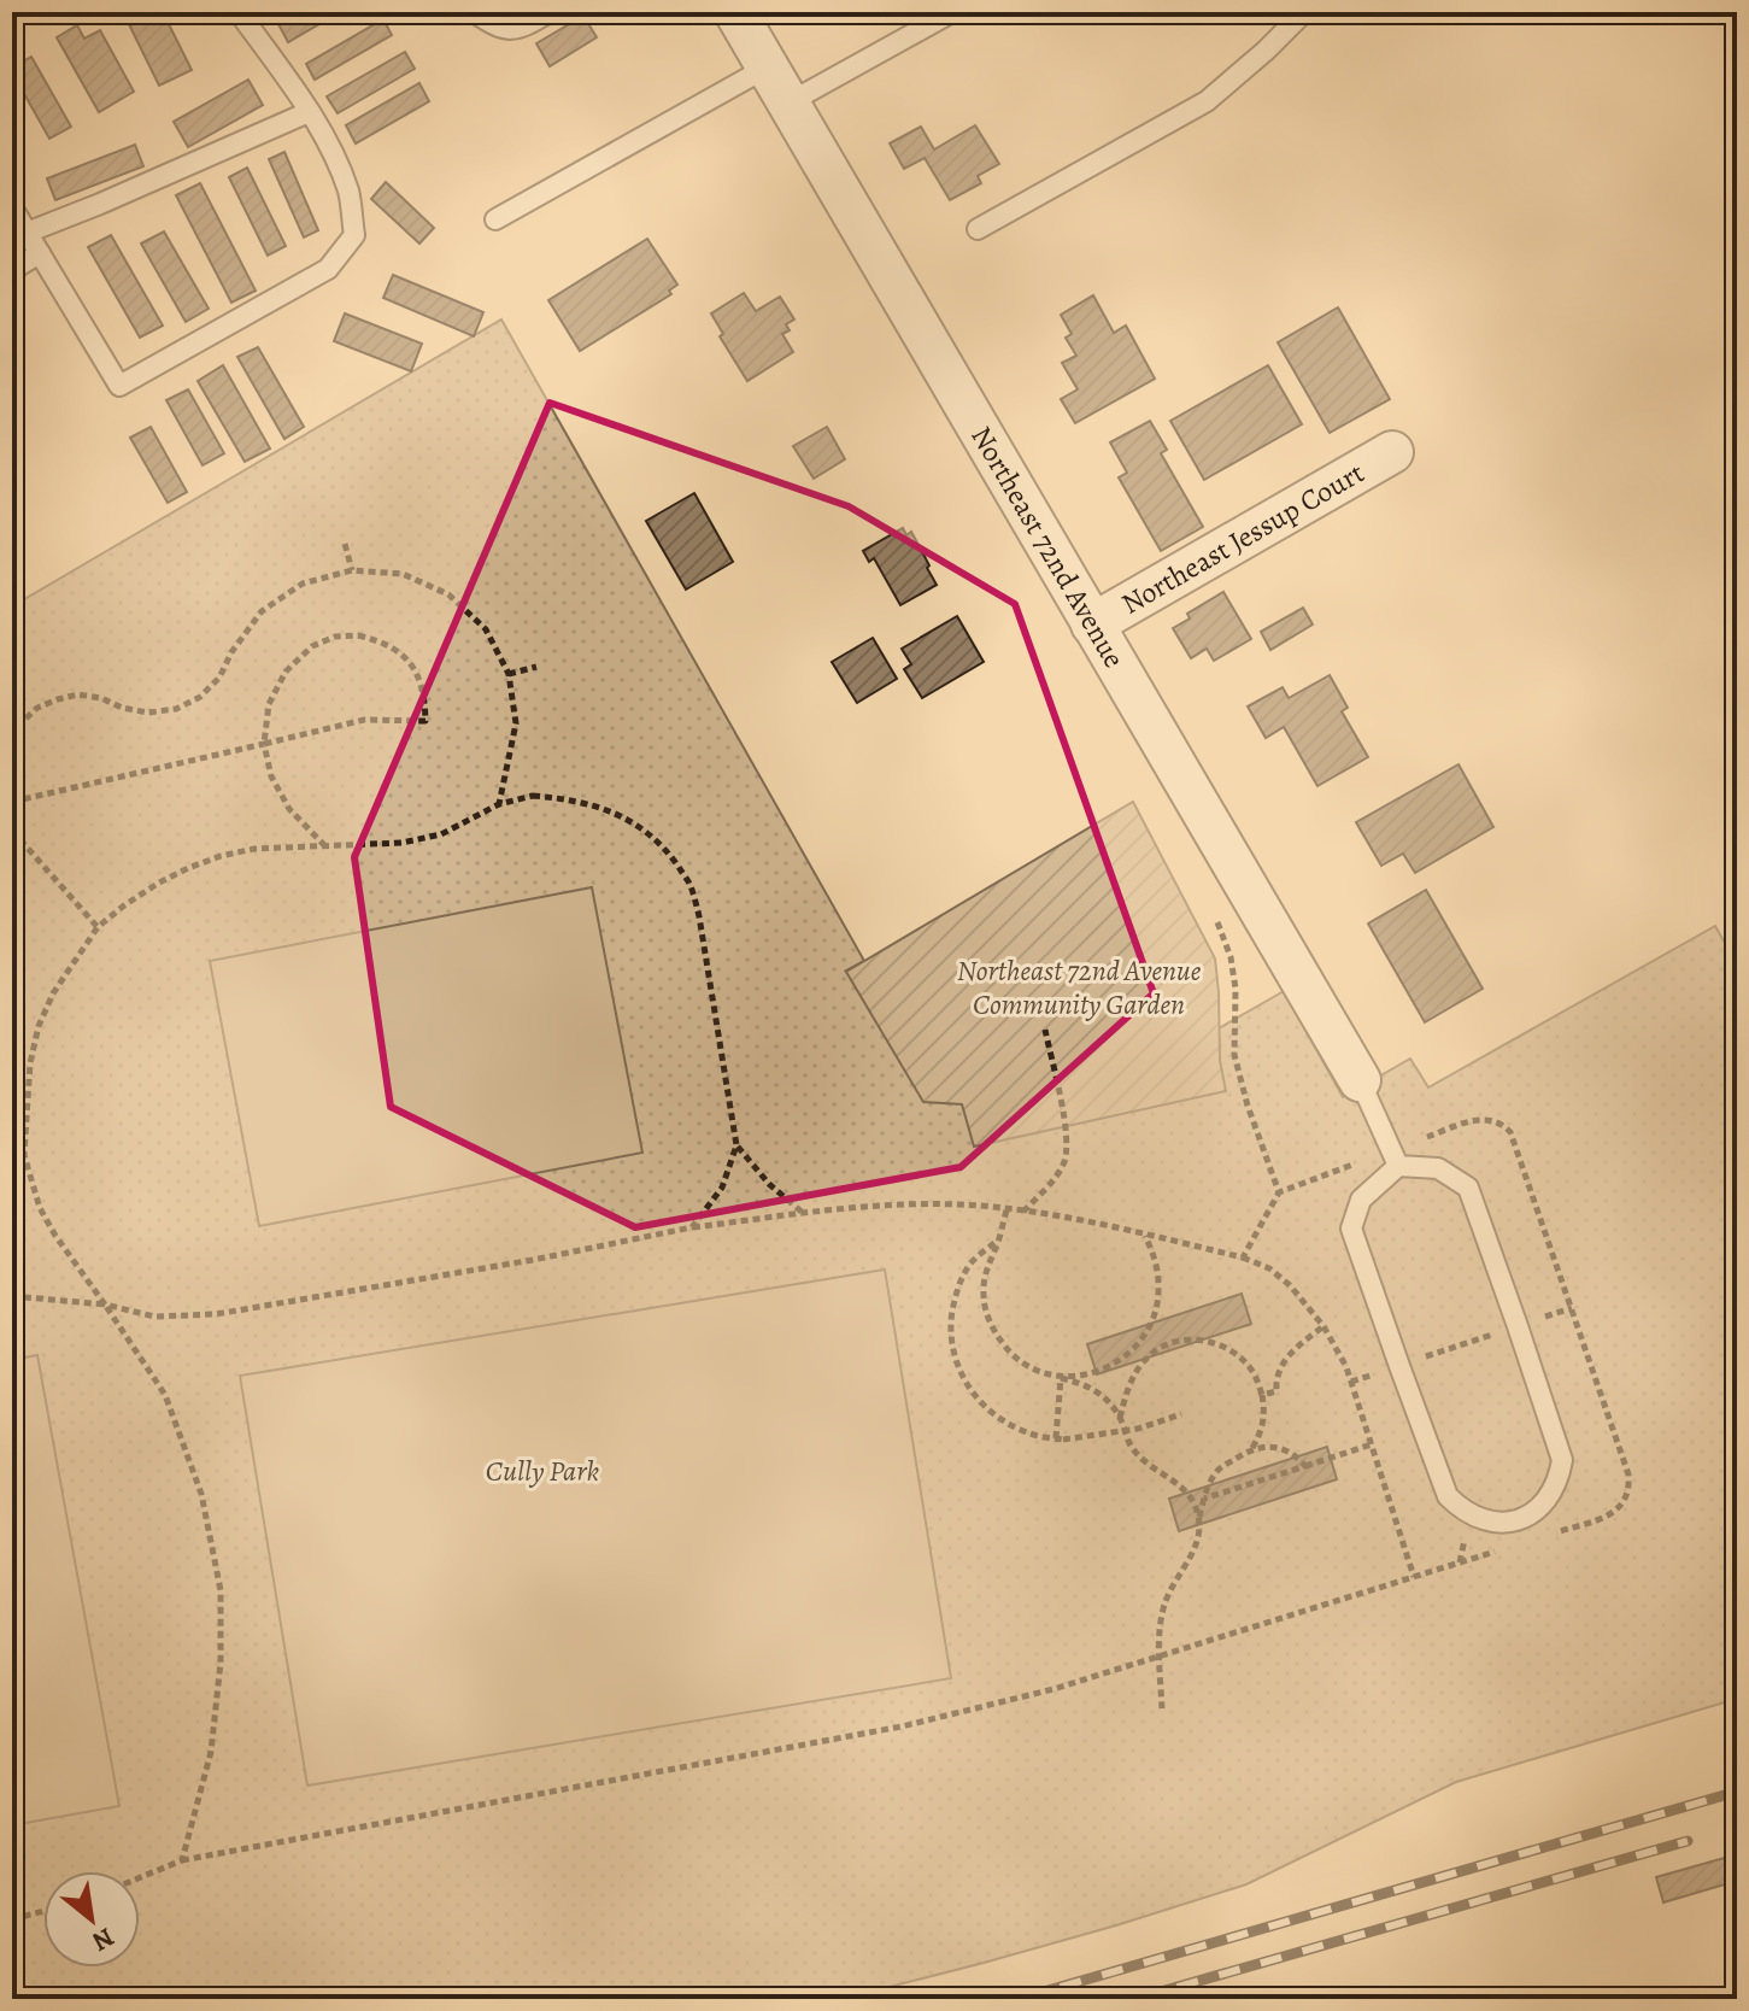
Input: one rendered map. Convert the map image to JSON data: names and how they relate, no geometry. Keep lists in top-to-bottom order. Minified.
{"streets":{"street":["Northeast Jessup Court","Northeast 72nd Avenue"]},"crossings":[["Northeast Jessup Court","Northeast 72nd Avenue"]],"parks":["Northeast 72nd Avenue Community Garden","Cully Park"],"north":"bottom right"}
